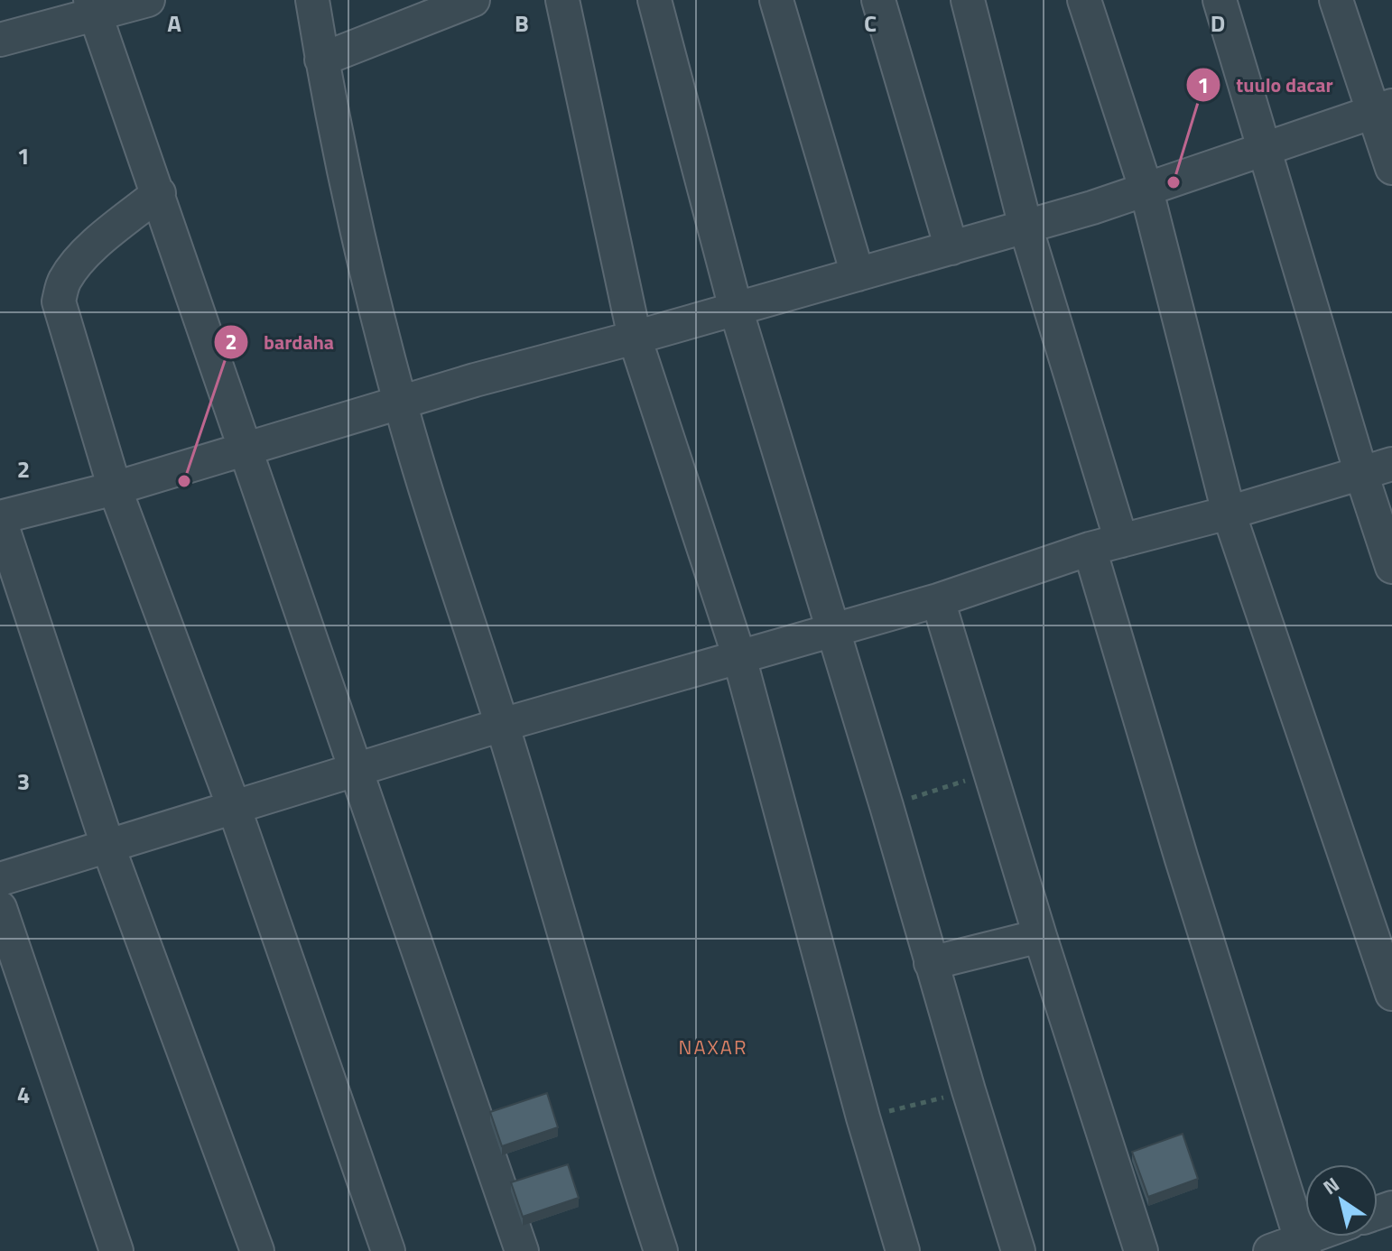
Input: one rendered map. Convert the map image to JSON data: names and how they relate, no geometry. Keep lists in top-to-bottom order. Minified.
{"districts":["NAXAR"],"places":["tuulo dacar","bardaha"],"north":"top left","grid":{"columns":["A","B","C","D"],"rows":["1","2","3","4"]}}
